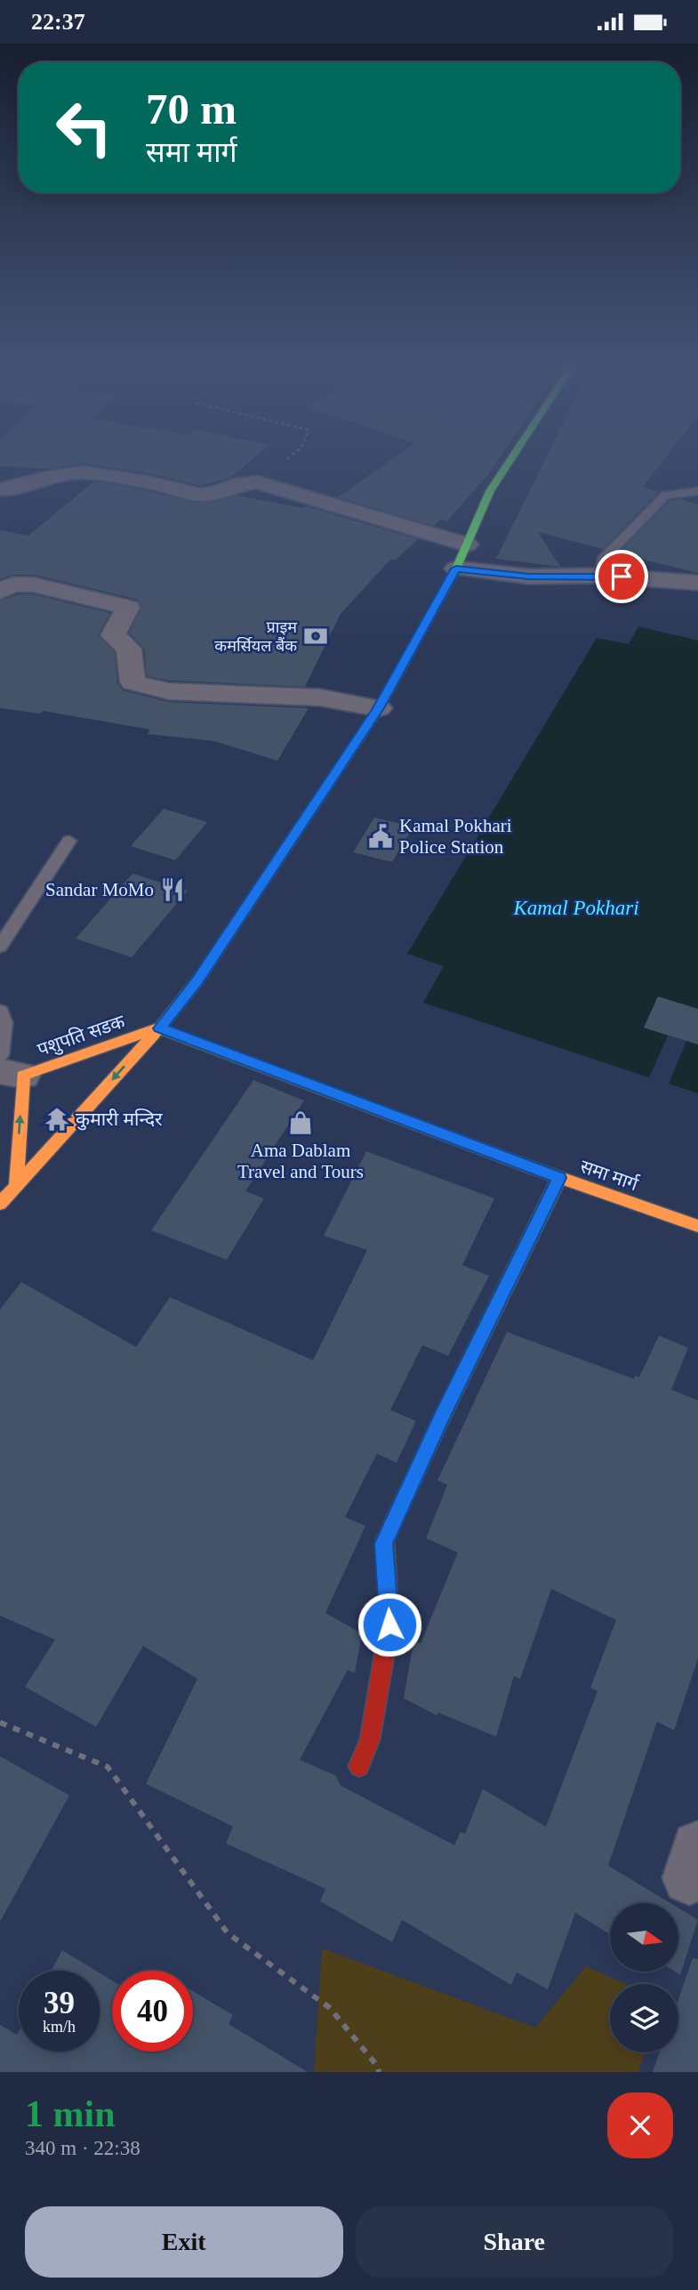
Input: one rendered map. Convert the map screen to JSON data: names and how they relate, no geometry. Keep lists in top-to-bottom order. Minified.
{"streets":{"main road":["पशुपति सडक","समा मार्ग"]},"crossings":[["पशुपति सडक","समा मार्ग"]],"water":["Kamal Pokhari"],"places":{"bank":["प्राइम कमर्सियल बैंक"],"public building":["Kamal Pokhari Police Station"],"restaurant":["Sandar MoMo"],"temple":["कुमारी मन्दिर"],"shop":["Ama Dablam Travel and Tours"]},"north":"right","page":{"status":"22:37","turn":["70 m","समा मार्ग"],"speed":"39 km/h","limit":"40","heading":["1 min","340 m · 22:38"],"buttons":["Exit","Share"]}}
